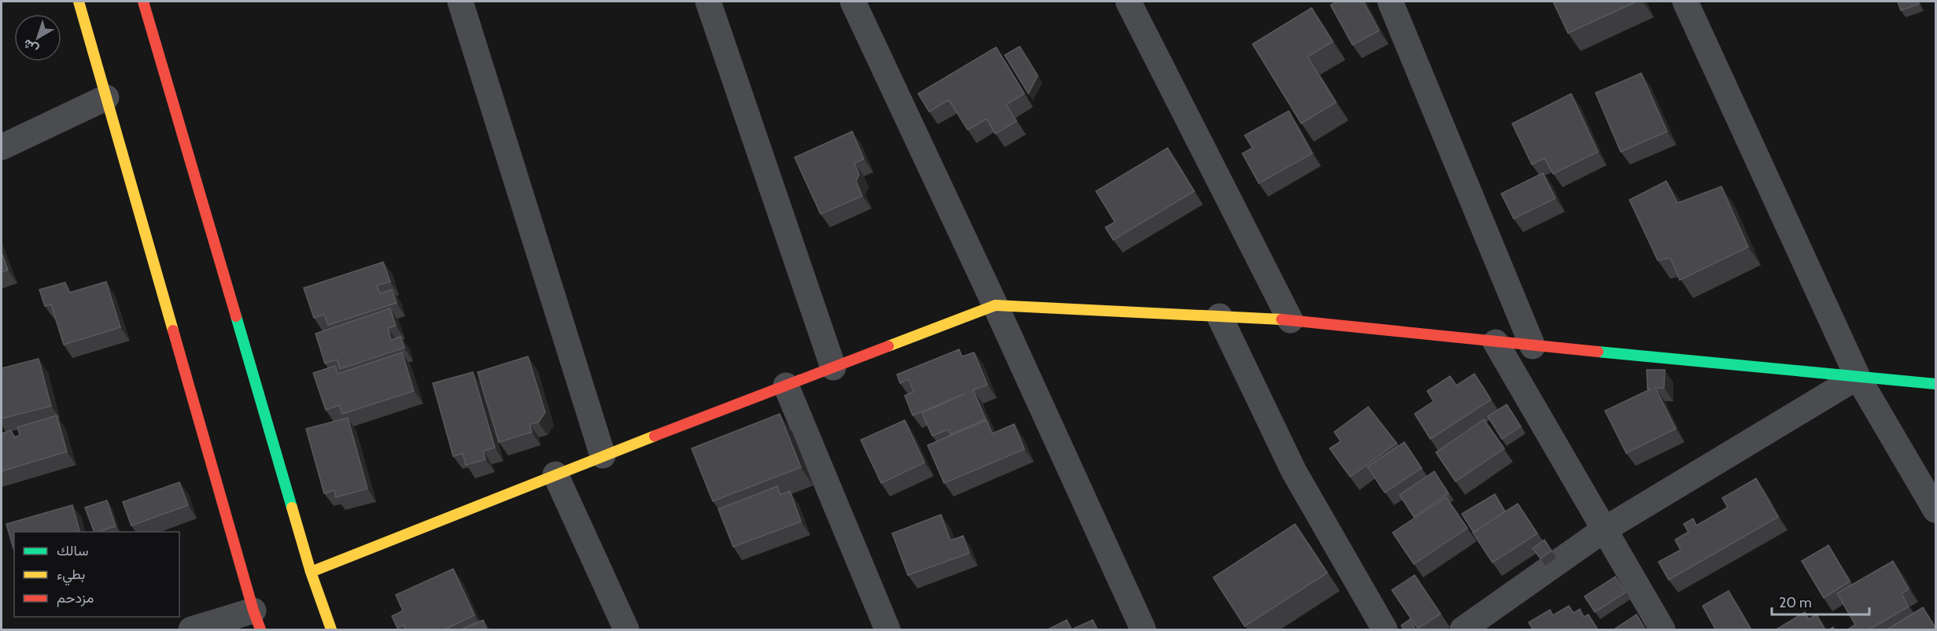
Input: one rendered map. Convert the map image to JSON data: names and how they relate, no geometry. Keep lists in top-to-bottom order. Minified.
{"legend":["سالك","بطيء","مزدحم"],"scale_bar":"20 m","north":"bottom left"}
